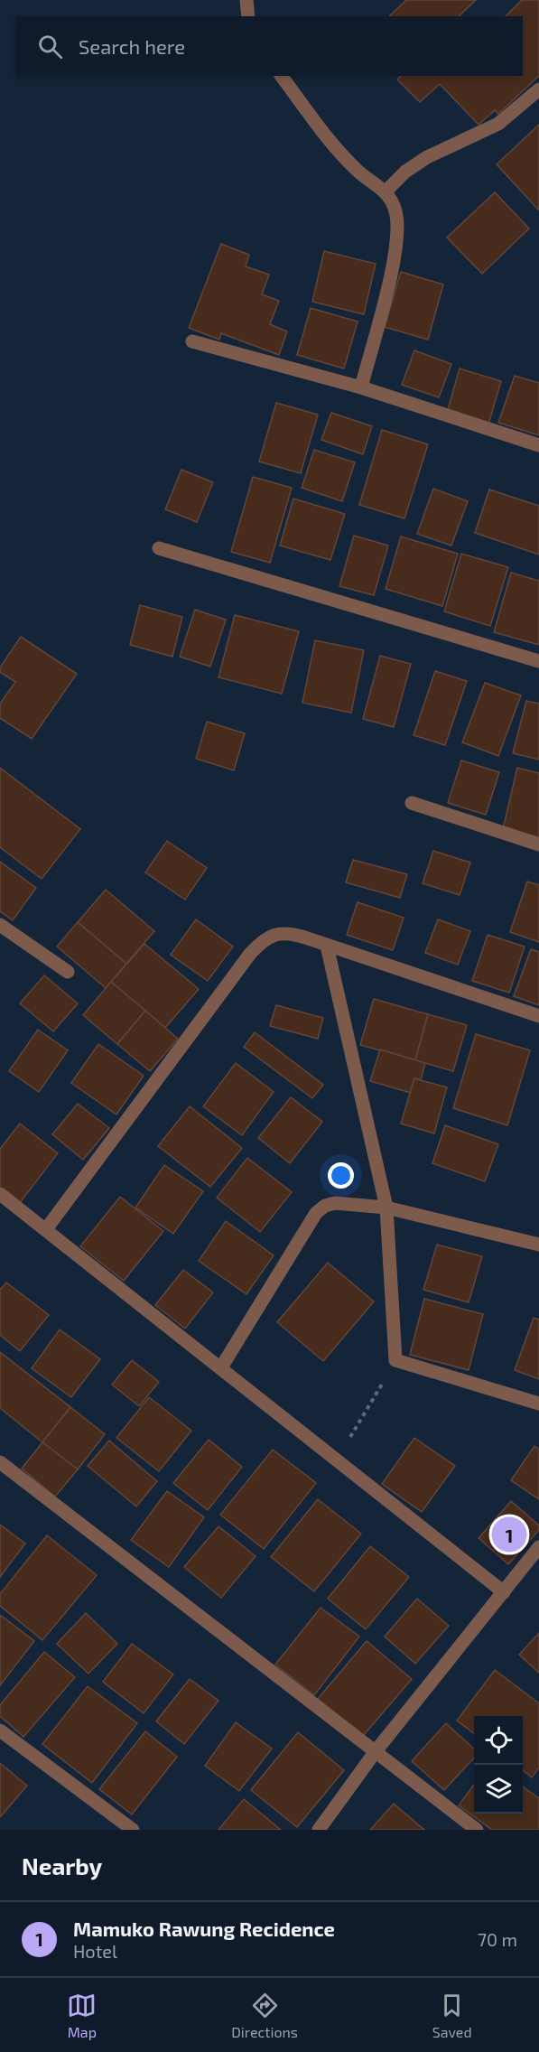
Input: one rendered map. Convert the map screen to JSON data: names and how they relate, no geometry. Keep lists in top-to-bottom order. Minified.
{"page":{"search":"Search here","pins":"1","heading":"Nearby","list":[{"mark":"1","name":"Mamuko Rawung Recidence","note":"Hotel","value":"70 m"}],"nav":["Map","Directions","Saved"]}}
